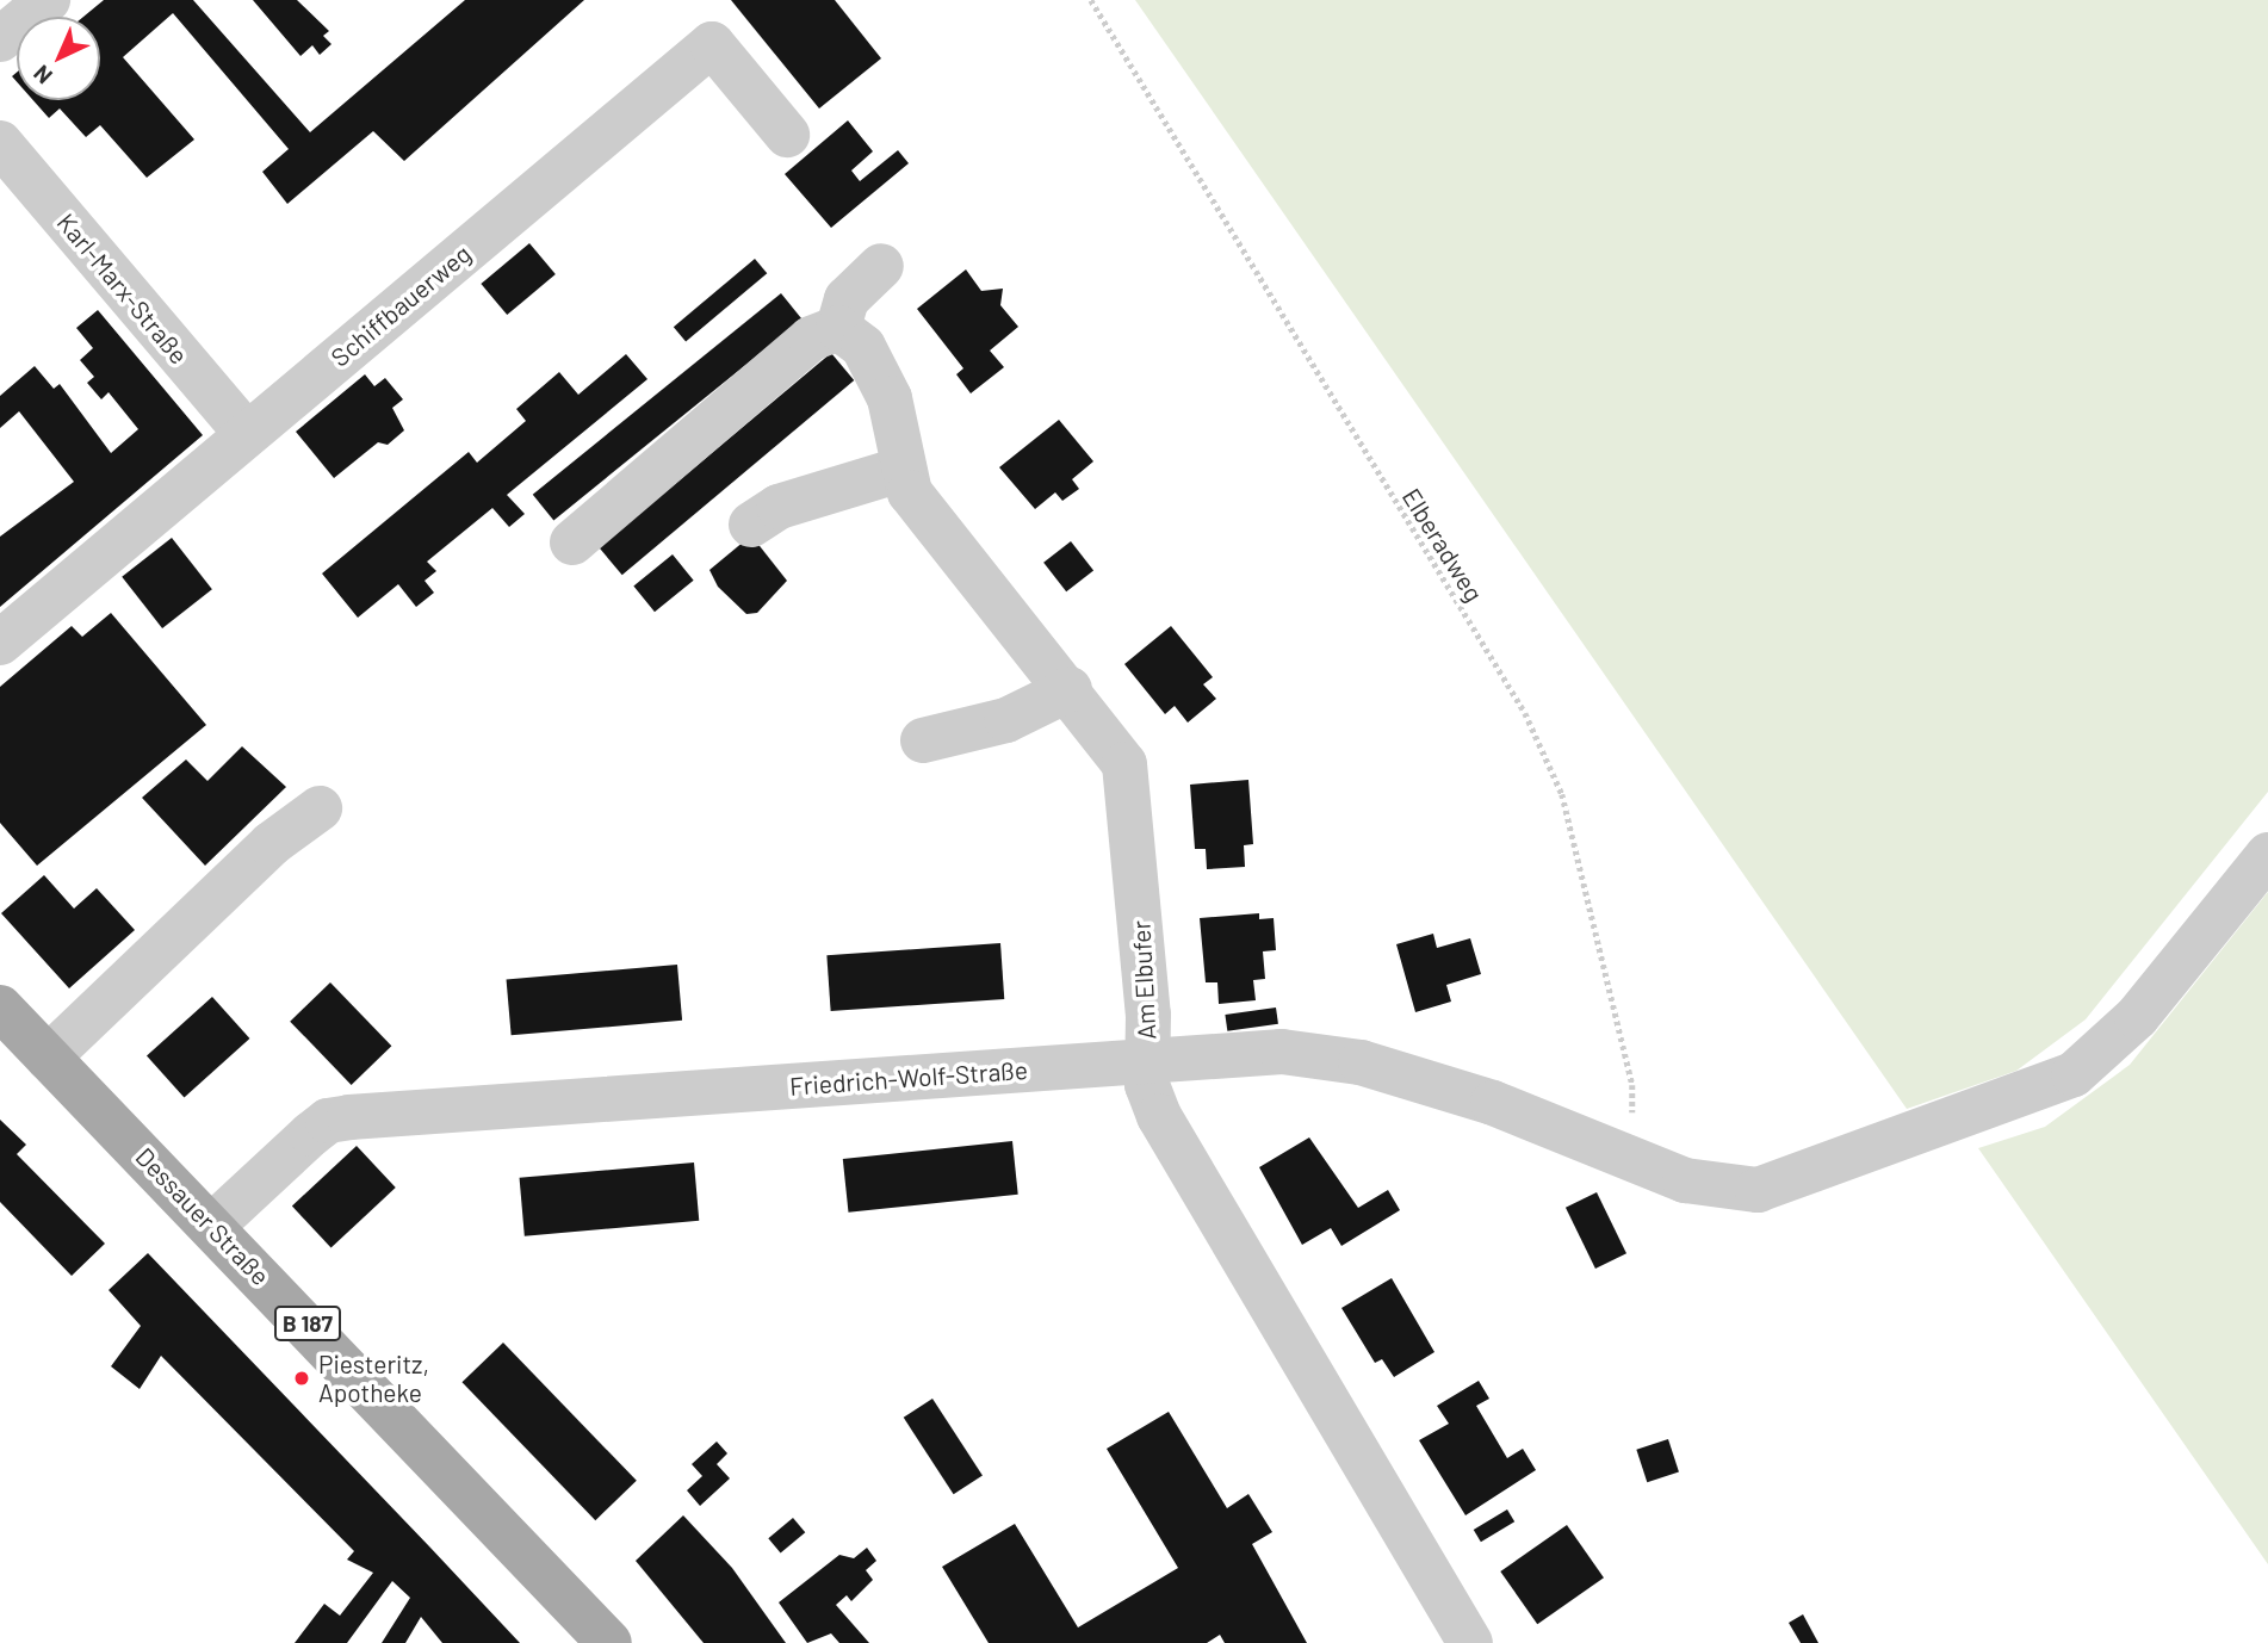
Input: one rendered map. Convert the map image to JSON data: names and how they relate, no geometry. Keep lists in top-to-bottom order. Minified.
{"streets":{"main road":["Dessauer Straße","B 187"],"street":["Karl-Marx-Straße","Schiffbauerweg","Am Elbufer","Friedrich-Wolf-Straße"],"path":["Elberadweg"]},"crossings":[["Karl-Marx-Straße","Schiffbauerweg"],["Elberadweg","Friedrich-Wolf-Straße"],["Am Elbufer","Friedrich-Wolf-Straße"],["Friedrich-Wolf-Straße","Dessauer Straße"]],"places":["Piesteritz, Apotheke"],"north":"bottom left"}
